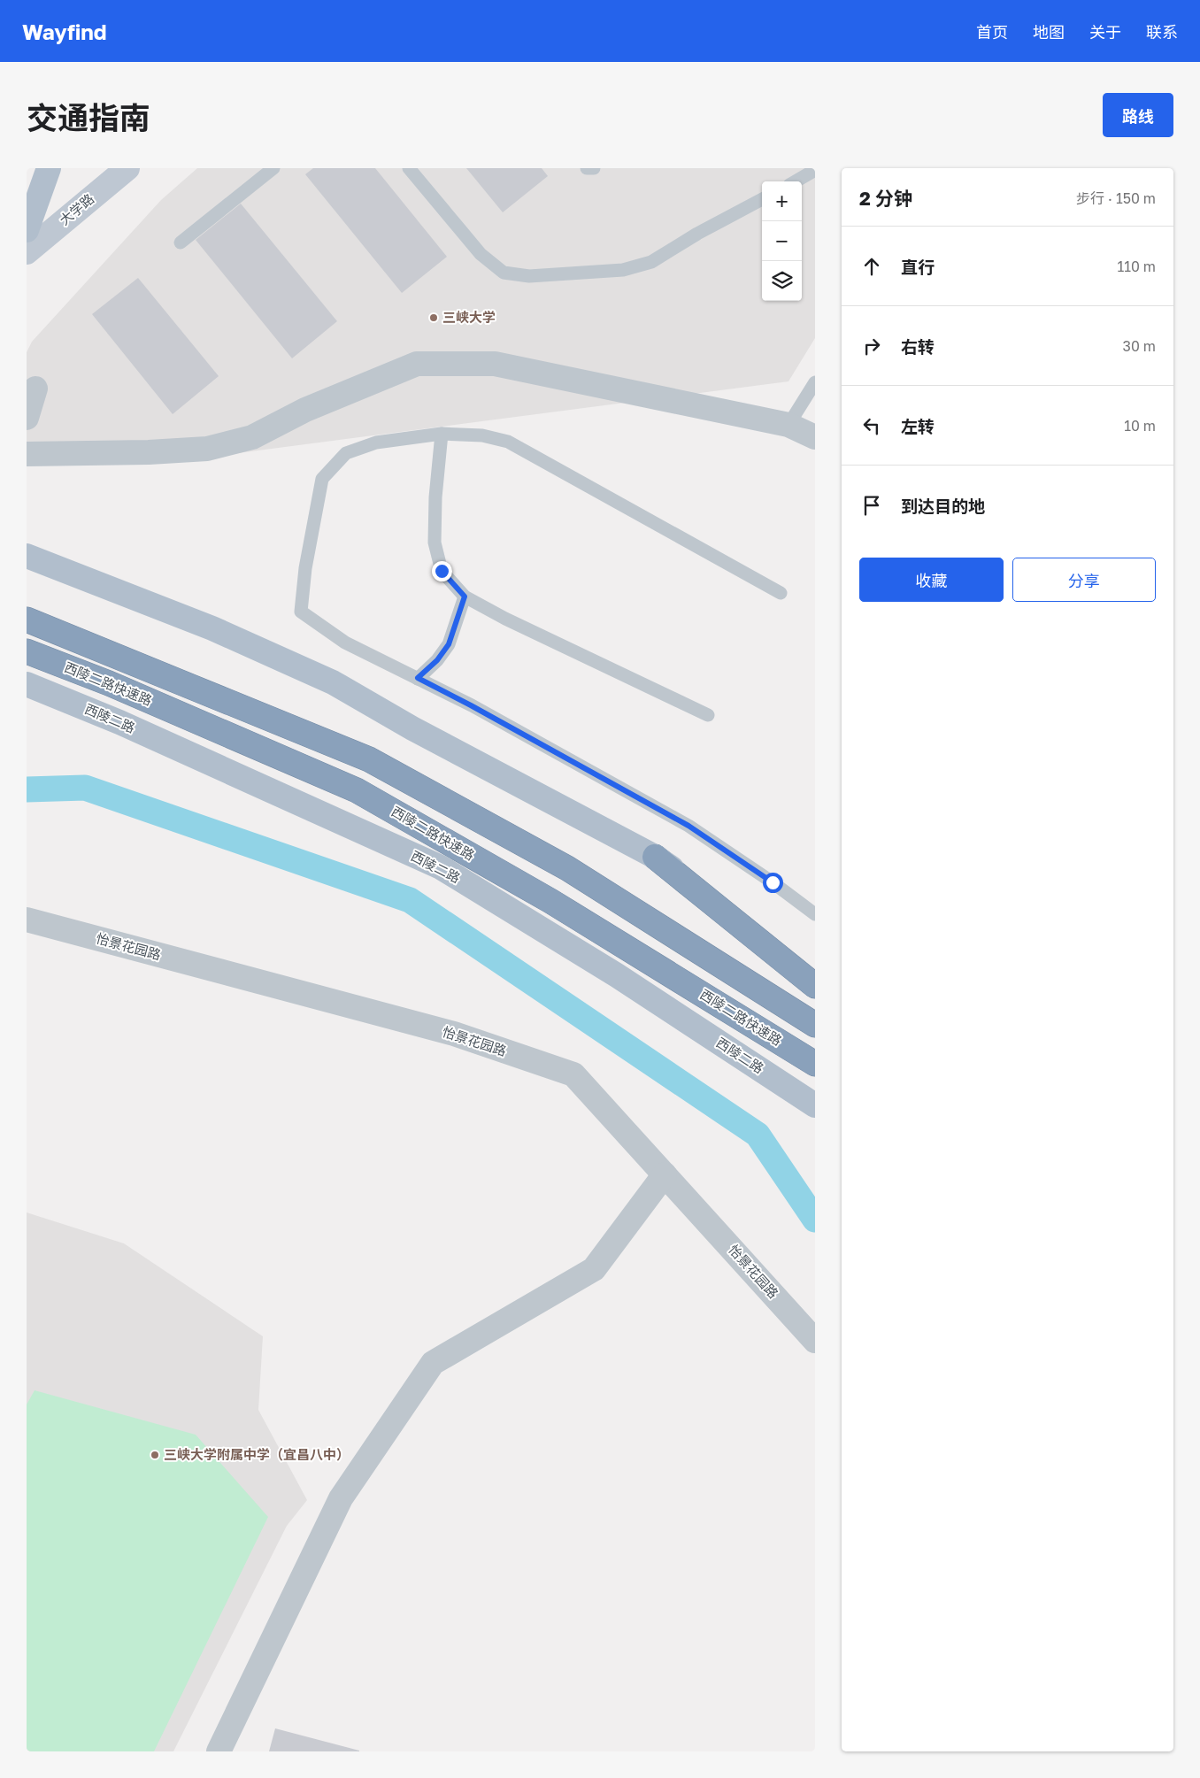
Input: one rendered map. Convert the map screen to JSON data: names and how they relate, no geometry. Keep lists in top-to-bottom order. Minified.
{"streets":{"highway":["西陵二路快速路"],"main road":["大学路","西陵二路"],"street":["怡景花园路"]},"places":["三峡大学","三峡大学附属中学（宜昌八中）"],"page":{"header":"Wayfind","nav":["首页","地图","关于","联系"],"title":"交通指南","buttons":["路线",["收藏","分享"]],"heading":["2 分钟","步行 · 150 m"],"map_buttons":["+","−"],"list":[["直行","110 m"],["右转","30 m"],["左转","10 m"],"到达目的地"]}}
